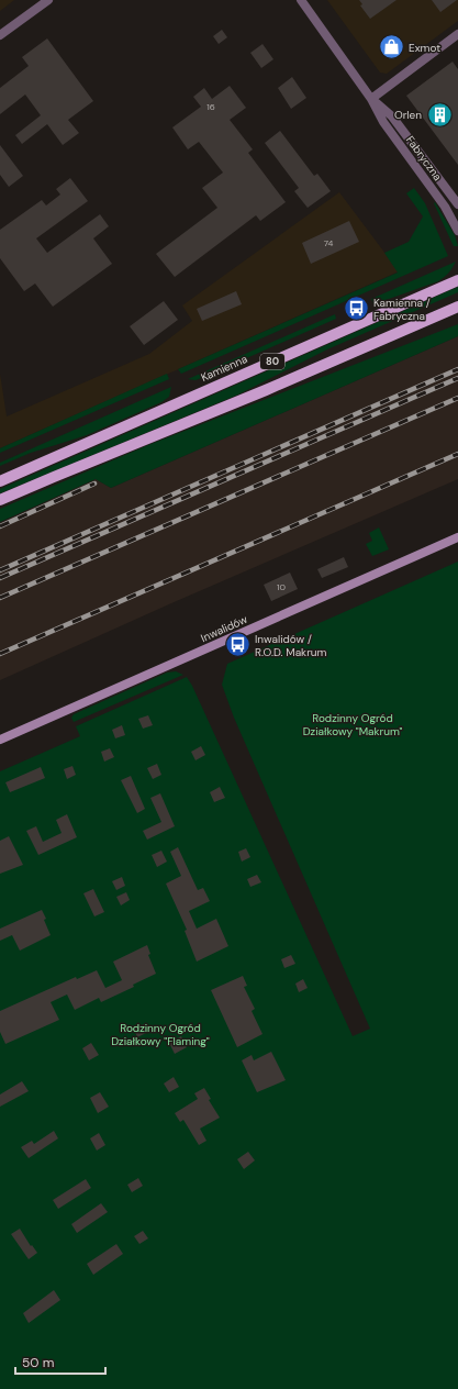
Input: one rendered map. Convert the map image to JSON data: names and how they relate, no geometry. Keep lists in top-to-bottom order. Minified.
{"streets":{"main road":["80","Kamienna"],"street":["Fabryczna","Inwalidów"]},"parks":["Rodzinny Ogród Działkowy \"Makrum\"","Rodzinny Ogród Działkowy \"Flaming\""],"places":{"shop":["Exmot"],"building":["Orlen"],"bus stop":["Kamienna / Fabryczna","Inwalidów / R.O.D. Makrum"]},"house_numbers":["16","74","10"],"scale_bar":"50 m"}
